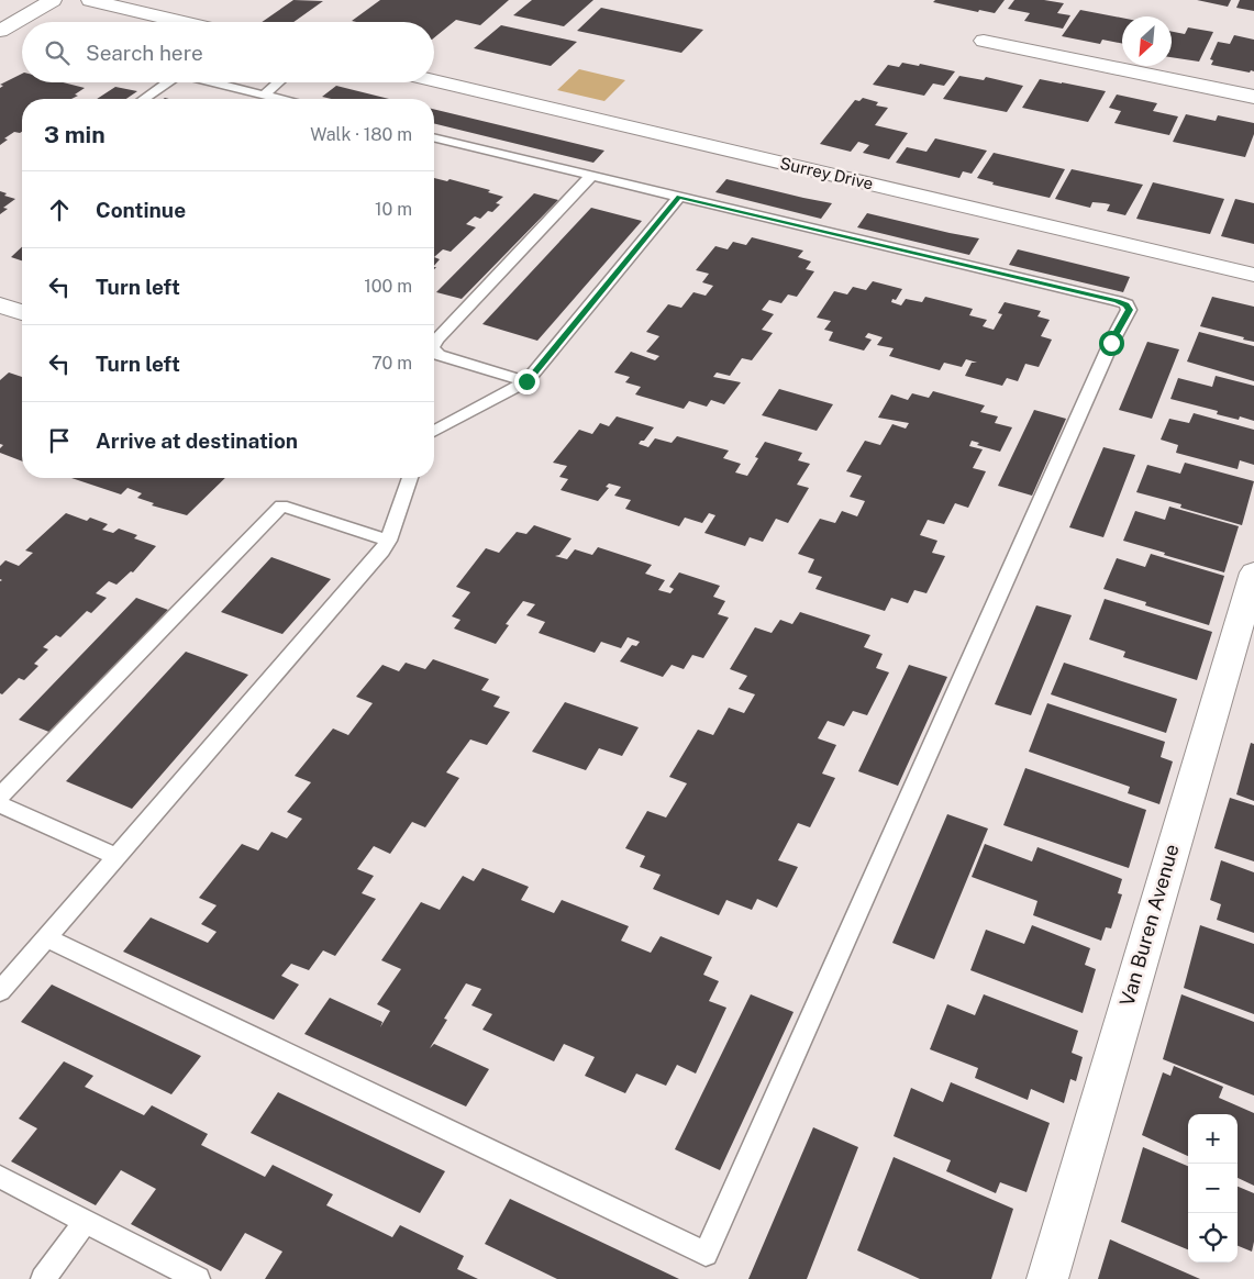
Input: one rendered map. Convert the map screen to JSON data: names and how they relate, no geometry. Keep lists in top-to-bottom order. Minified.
{"streets":{"street":["Surrey Drive","Van Buren Avenue"]},"north":"bottom left","page":{"search":"Search here","heading":["3 min","Walk · 180 m"],"list":[["Continue","10 m"],["Turn left","100 m"],["Turn left","70 m"],"Arrive at destination"],"map_buttons":["+","−"]}}
